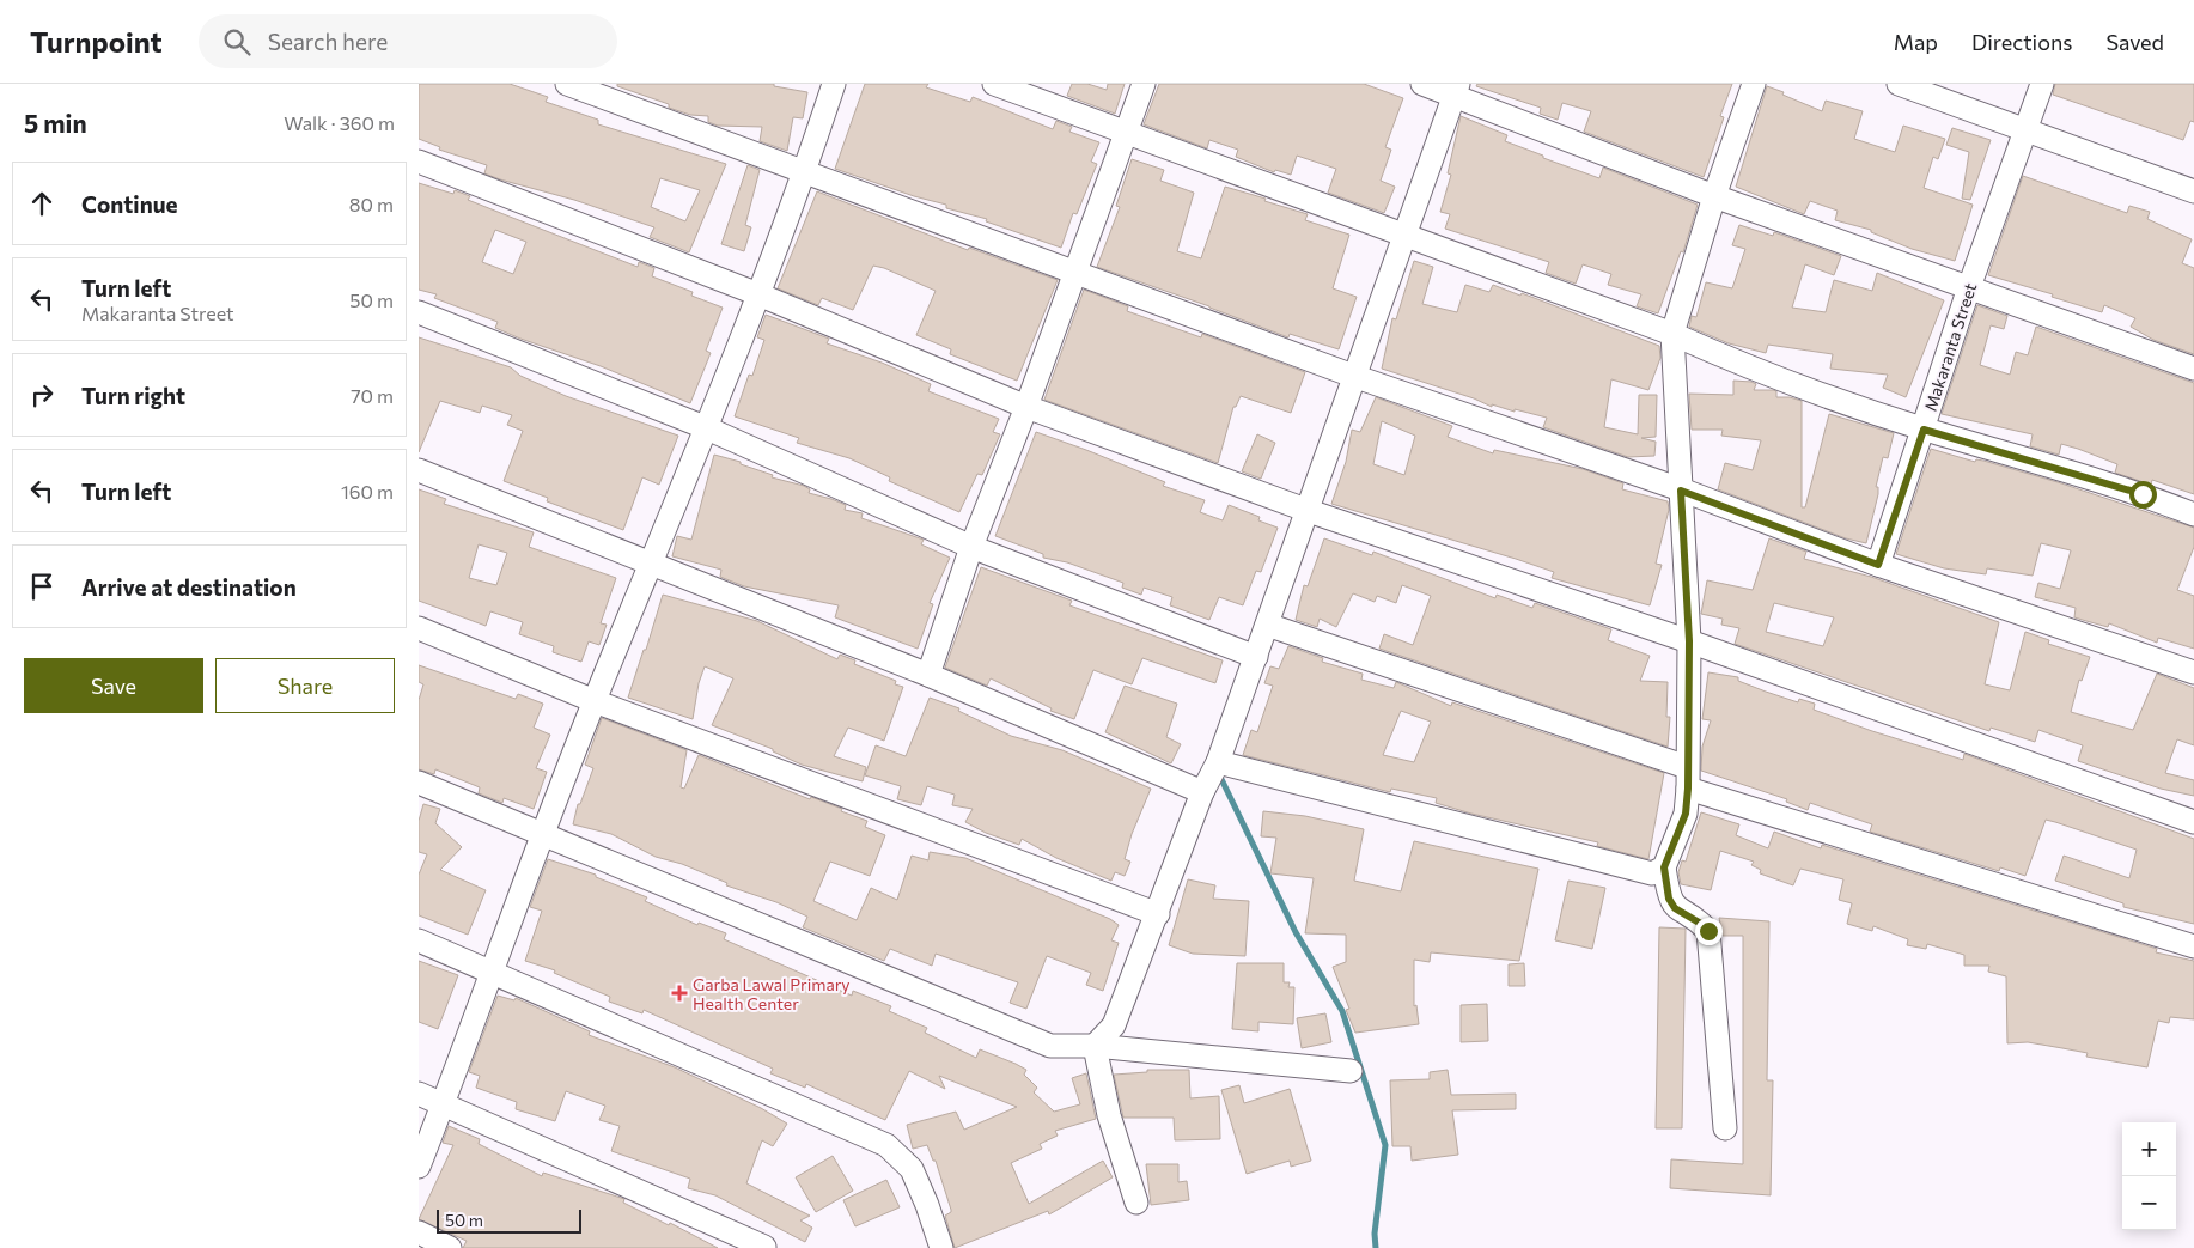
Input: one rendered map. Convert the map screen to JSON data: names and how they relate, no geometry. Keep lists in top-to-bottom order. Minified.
{"streets":{"street":["Makaranta Street"]},"places":{"health":["Garba Lawal Primary Health Center"]},"scale_bar":"50 m","page":{"header":"Turnpoint","search":"Search here","nav":["Map","Directions","Saved"],"heading":["5 min","Walk · 360 m"],"list":[["Continue","80 m"],["Turn left","Makaranta Street","50 m"],["Turn right","70 m"],["Turn left","160 m"],"Arrive at destination"],"buttons":["Save","Share"],"map_buttons":["+","−"],"scale":"50 m"}}
